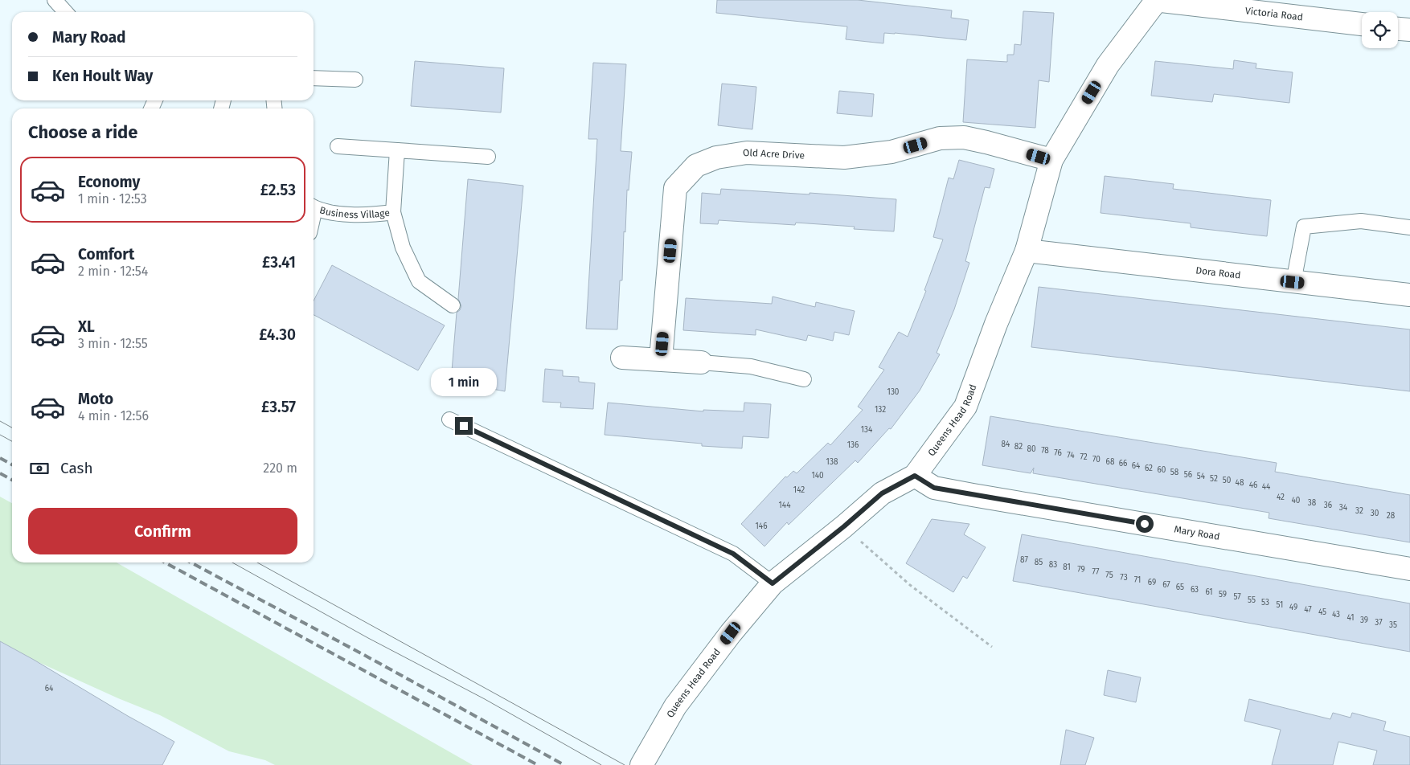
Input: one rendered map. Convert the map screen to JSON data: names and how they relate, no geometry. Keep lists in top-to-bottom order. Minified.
{"streets":{"street":["Victoria Road","Old Acre Drive","Dora Road","Queens Head Road","Mary Road"],"lane":["Business Village"]},"crossings":[["Victoria Road","Queens Head Road"],["Old Acre Drive","Queens Head Road"],["Dora Road","Queens Head Road"],["Queens Head Road","Mary Road"]],"house_numbers":["130","132","134","84","136","82","80","78","76","74","72","70","138","68","66","64","62","60","58","56","140","54","52","50","48","46","44","142","42","40","38","144","36","34","32","30","28","146","87","85","83","81","79","77","75","73","71","69","67","65","63","61","59","57","55","53","51","49","47","45","43","41","39","37","35","64"],"page":{"banner":["Mary Road","Ken Hoult Way"],"heading":"Choose a ride","list":[{"name":"Economy","note":"1 min · 12:53","value":"£2.53"},{"name":"Comfort","note":"2 min · 12:54","value":"£3.41"},{"name":"XL","note":"3 min · 12:55","value":"£4.30"},{"name":"Moto","note":"4 min · 12:56","value":"£3.57"}],"bubble":"1 min","pay":["Cash","220 m"],"buttons":"Confirm"}}
